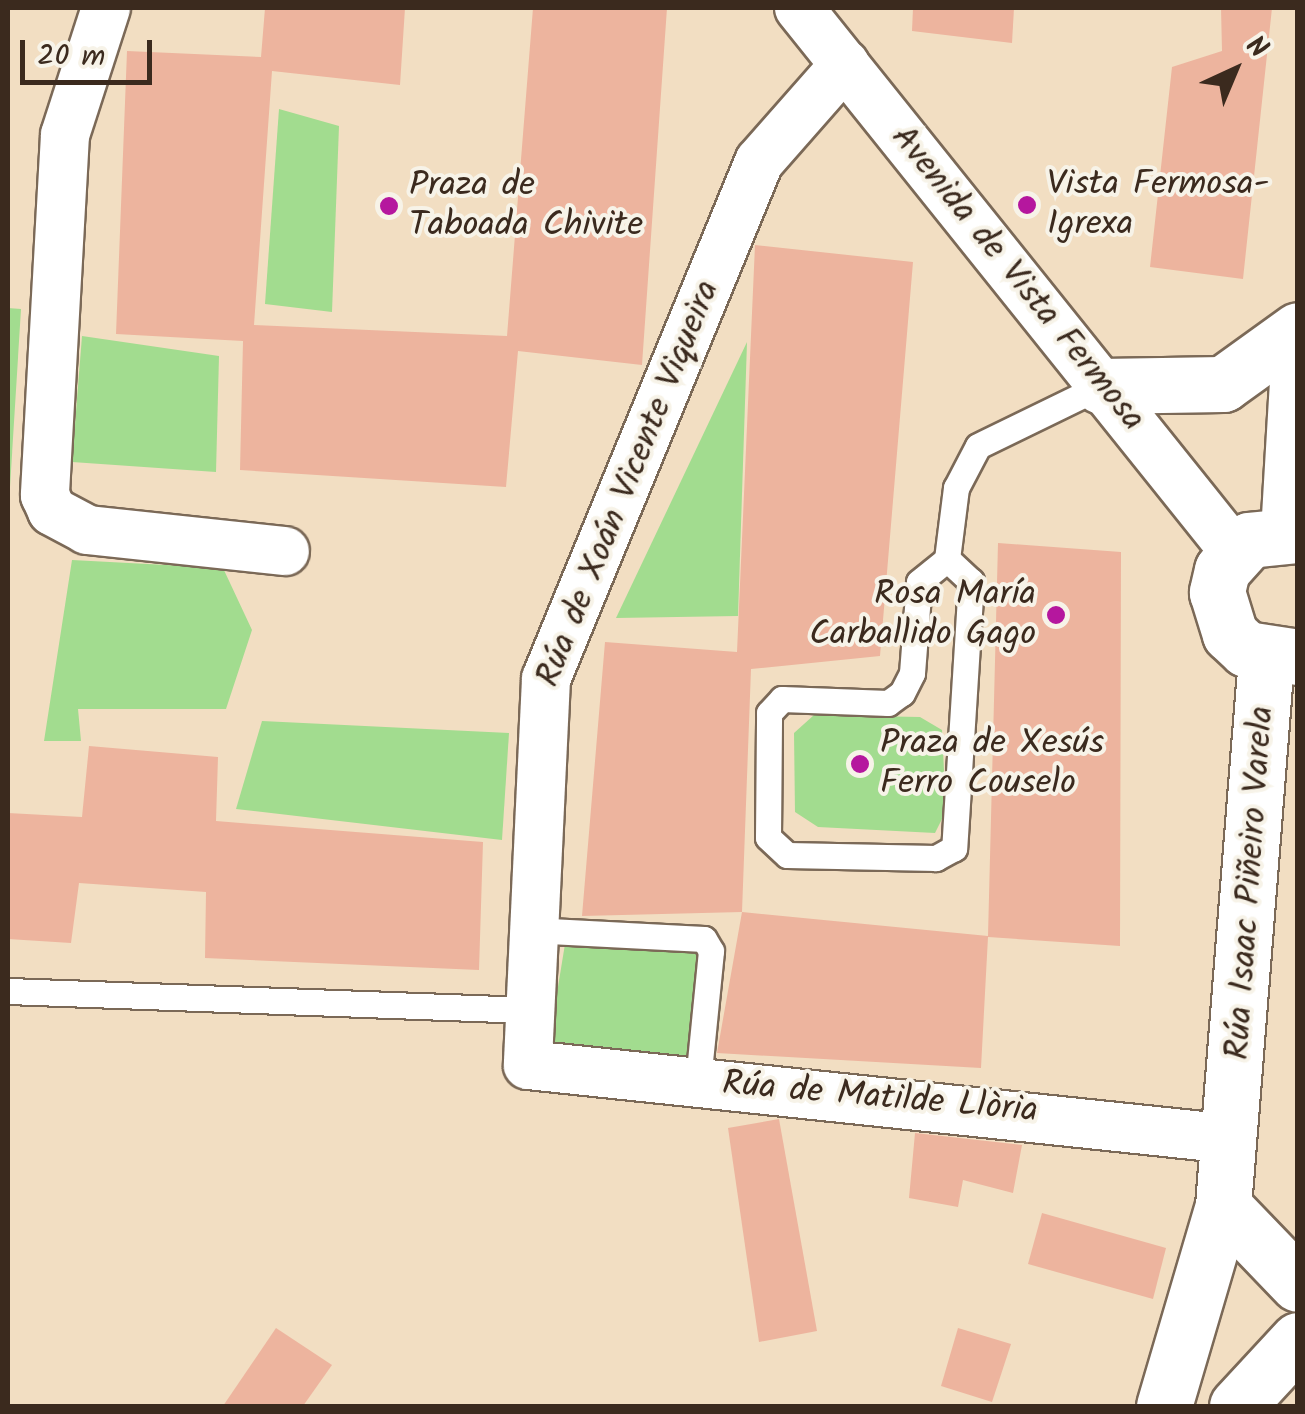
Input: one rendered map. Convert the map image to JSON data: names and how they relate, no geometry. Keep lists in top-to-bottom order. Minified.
{"streets":{"main road":["Rúa Isaac Piñeiro Varela"],"street":["Avenida de Vista Fermosa","Rúa de Xoán Vicente Viqueira","Rúa de Matilde Llòria"]},"crossings":[["Avenida de Vista Fermosa","Rúa de Xoán Vicente Viqueira"],["Rúa de Xoán Vicente Viqueira","Rúa de Matilde Llòria"],["Rúa Isaac Piñeiro Varela","Rúa de Matilde Llòria"]],"places":["Vista Fermosa- Igrexa","Praza de Taboada Chivite","Rosa María Carballido Gago","Praza de Xesús Ferro Couselo"],"scale_bar":"20 m","north":"top right"}
